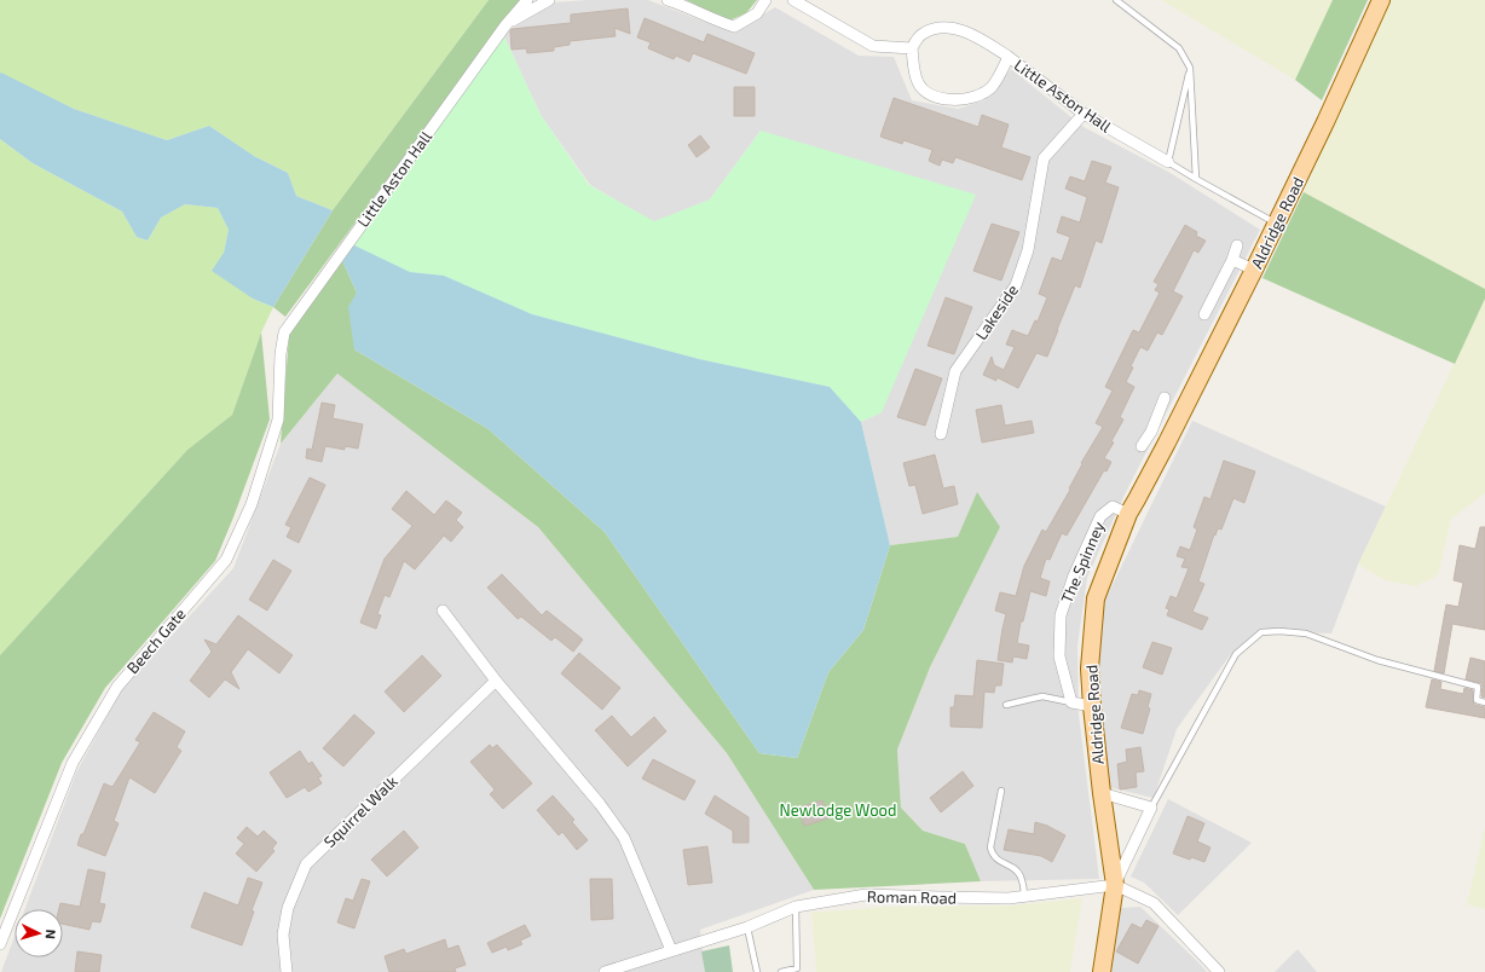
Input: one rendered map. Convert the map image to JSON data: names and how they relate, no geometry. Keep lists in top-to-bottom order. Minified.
{"streets":{"main road":["Aldridge Road"],"street":["Little Aston Hall","Lakeside","The Spinney","Beech Gate","Squirrel Walk","Roman Road"]},"crossings":[["Little Aston Hall","Lakeside"],["Little Aston Hall","Beech Gate"],["Aldridge Road","The Spinney"],["Aldridge Road","Roman Road"]],"parks":["Newlodge Wood"],"north":"right"}
